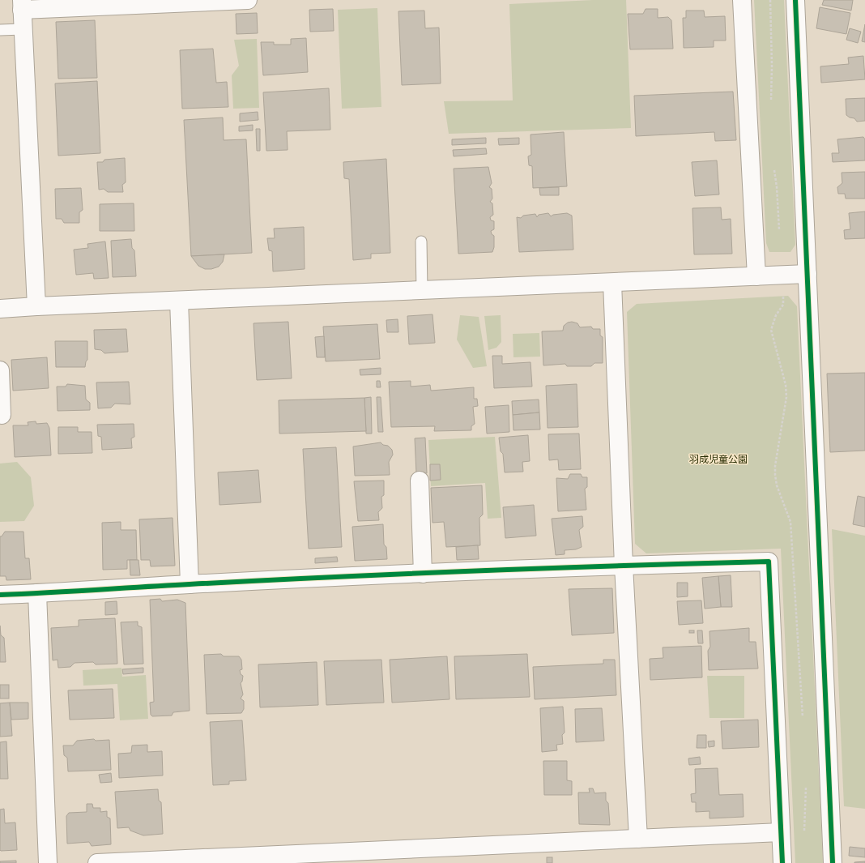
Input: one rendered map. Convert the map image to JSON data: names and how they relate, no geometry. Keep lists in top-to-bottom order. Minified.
{"parks":["羽成児童公園"]}
